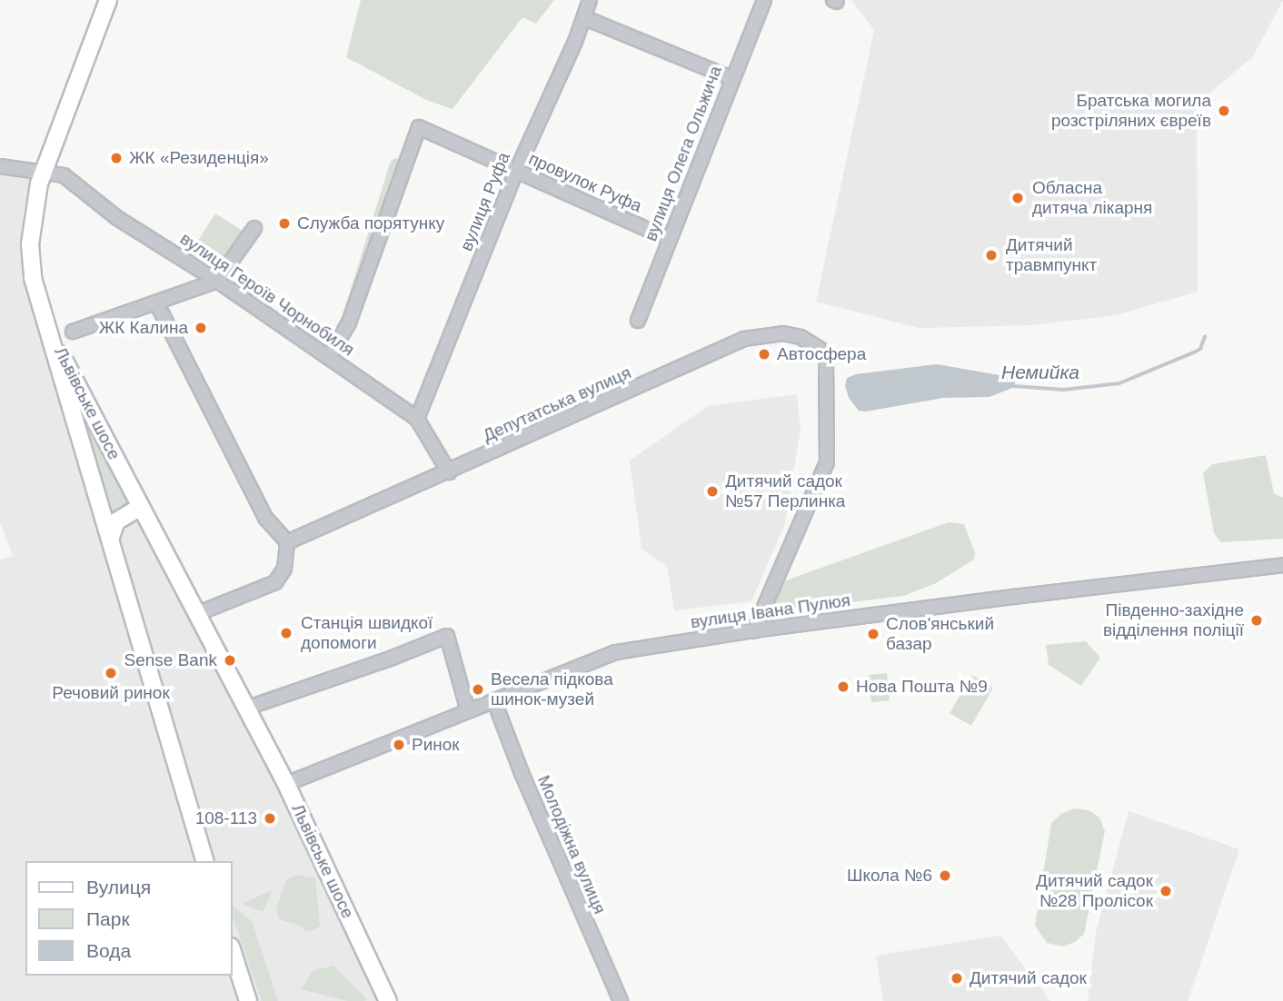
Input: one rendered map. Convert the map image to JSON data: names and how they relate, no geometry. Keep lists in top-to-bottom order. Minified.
{"streets":{"main road":["Львівське шосе"],"street":["вулиця Олега Ольжича","провулок Руфа","вулиця Руфа","вулиця Героїв Чорнобиля","Депутатська вулиця","вулиця Івана Пулюя","Молодіжна вулиця"]},"crossings":[["вулиця Олега Ольжича","провулок Руфа"],["провулок Руфа","вулиця Руфа"],["провулок Руфа","вулиця Героїв Чорнобиля"],["вулиця Руфа","вулиця Героїв Чорнобиля"],["вулиця Героїв Чорнобиля","Депутатська вулиця"],["Львівське шосе","вулиця Івана Пулюя"],["Депутатська вулиця","вулиця Івана Пулюя"],["вулиця Івана Пулюя","Молодіжна вулиця"]],"water":["Немийка"],"places":["Братська могила розстріляних євреїв","ЖК «Резиденція»","Обласна дитяча лікарня","Служба порятунку","Дитячий травмпункт","ЖК Калина","Автосфера","Дитячий садок №57 Перлинка","Південно-західне відділення поліції","Станція швидкої допомоги","Слов'янський базар","Sense Bank","Речовий ринок","Нова Пошта №9","Весела підкова шинок-музей","Ринок","108-113","Школа №6","Дитячий садок №28 Пролісок","Дитячий садок"],"legend":["Вулиця","Парк","Вода"]}
